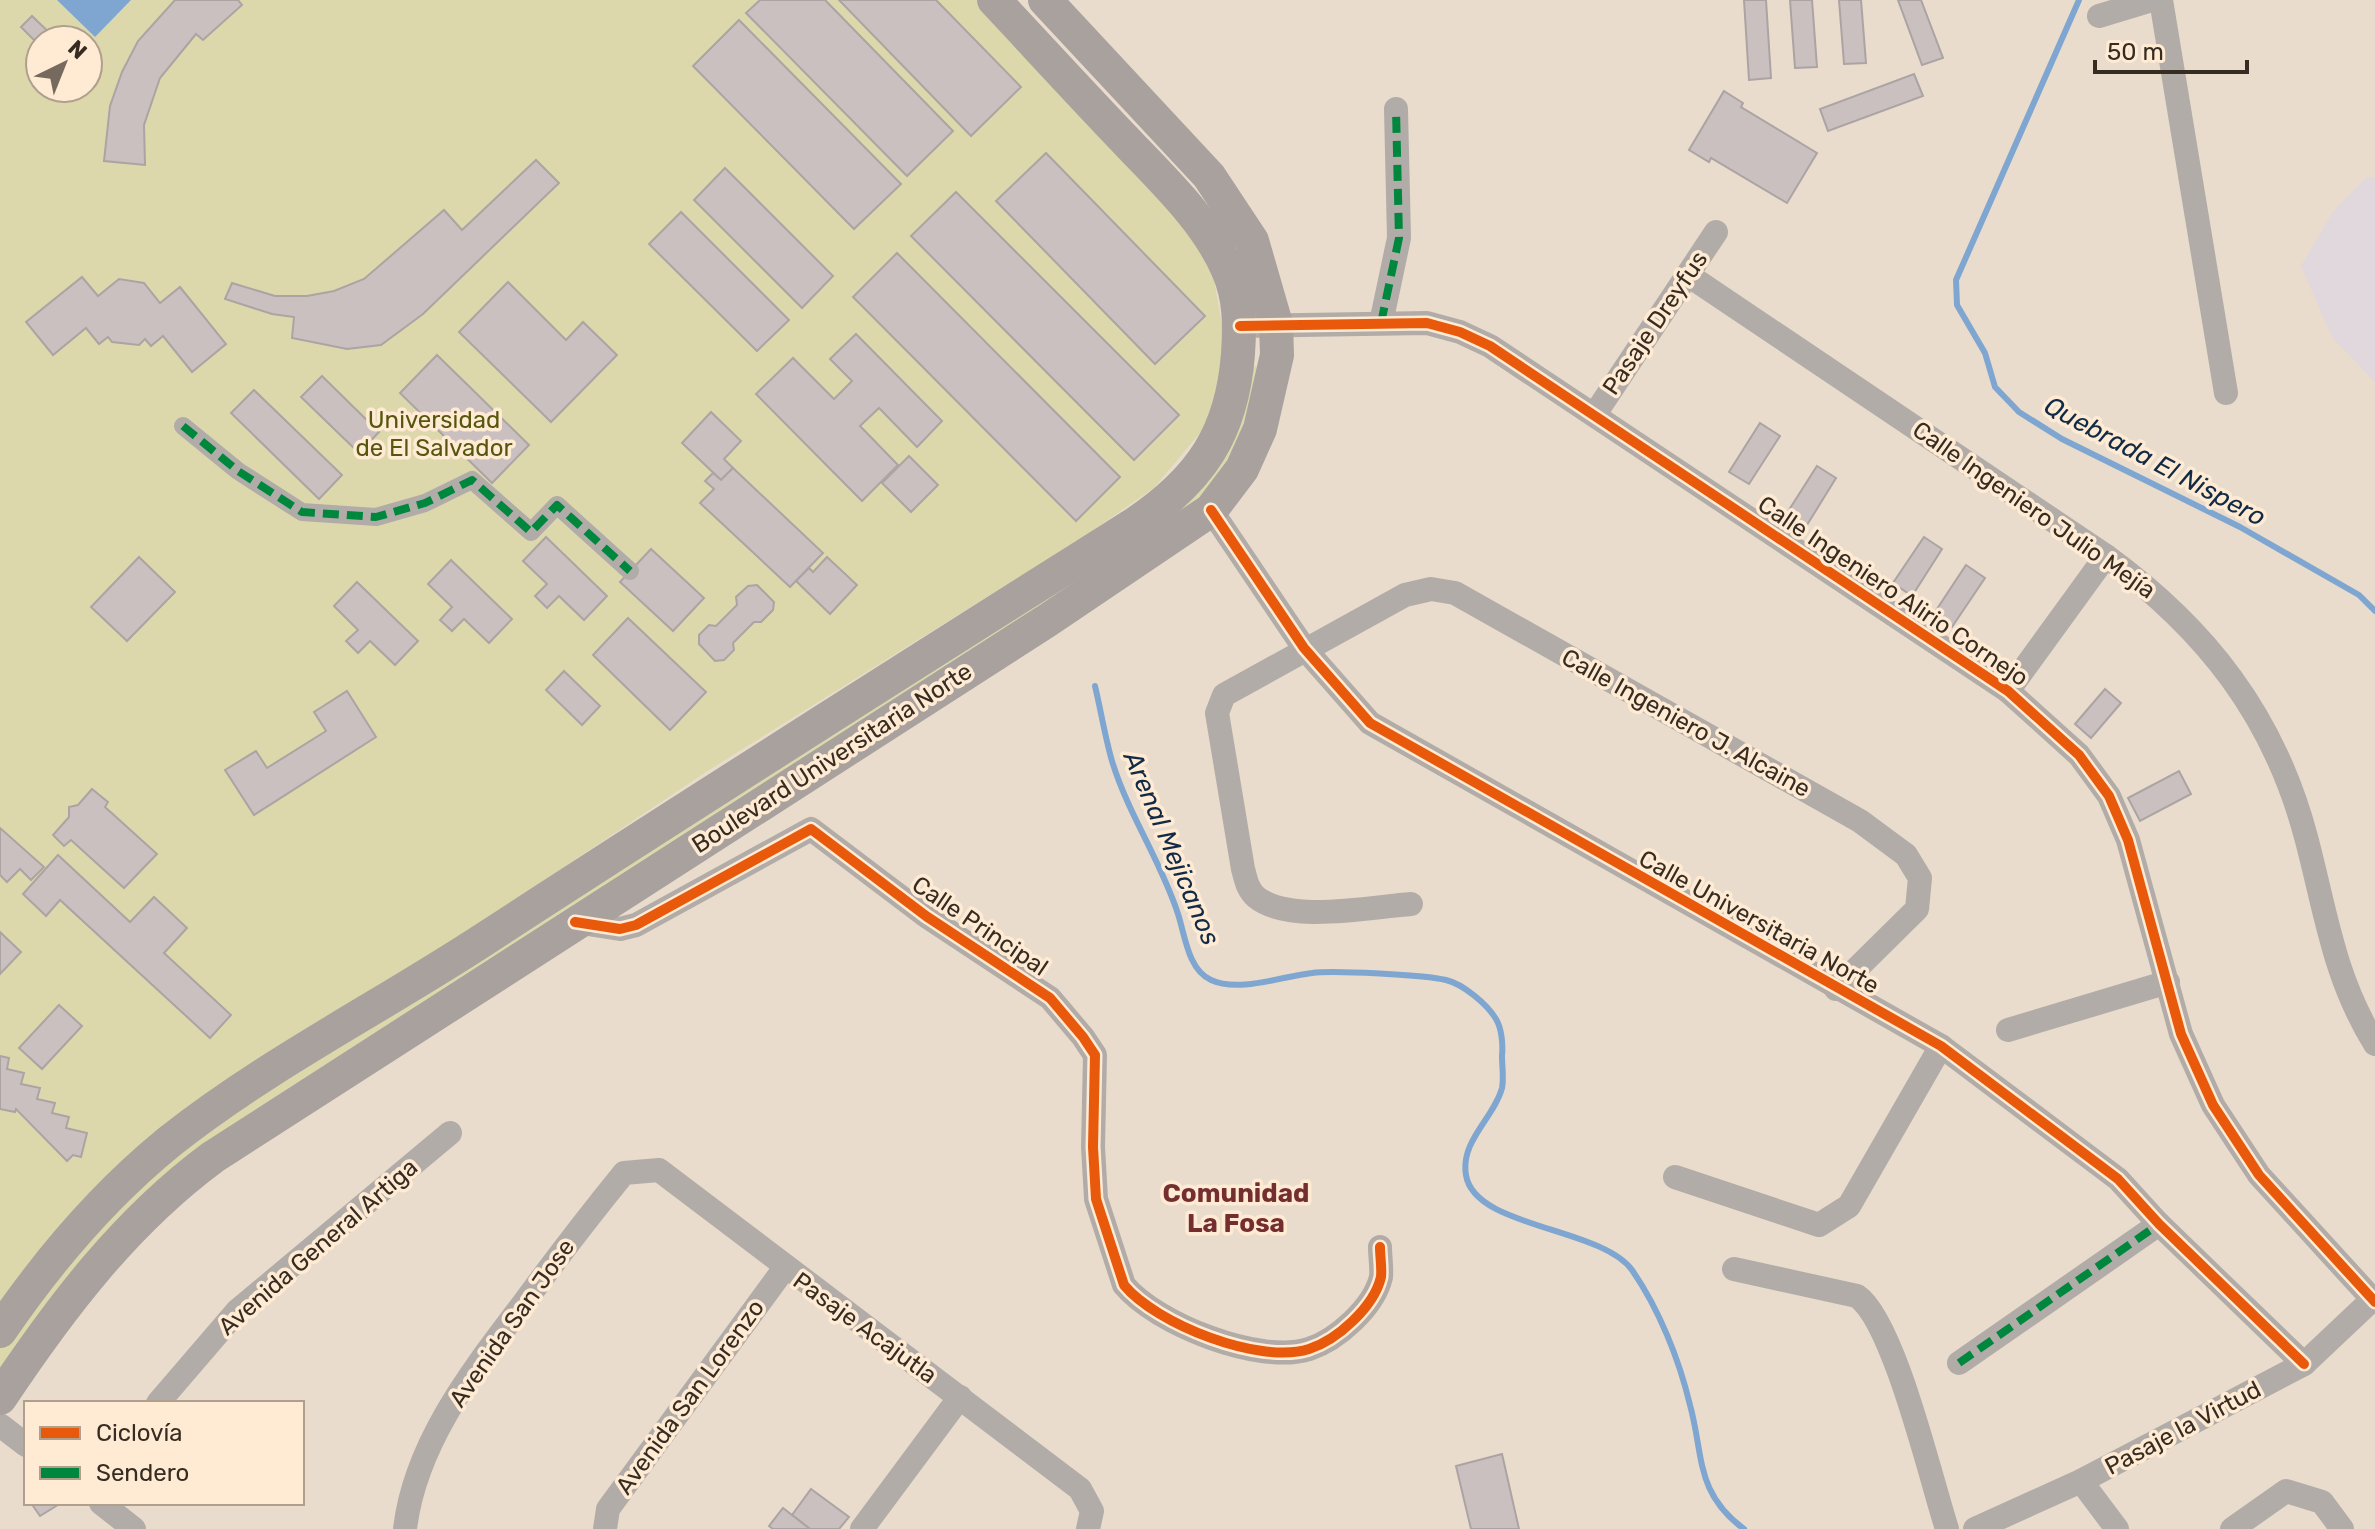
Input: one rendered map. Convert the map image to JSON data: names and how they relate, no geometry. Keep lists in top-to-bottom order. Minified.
{"streets":{"main road":["Boulevard Universitaria Norte"],"street":["Pasaje Dreyfus","Calle Ingeniero Julio Mejía","Calle Ingeniero Alirio Cornejo","Calle Ingeniero J. Alcaine","Calle Universitaria Norte","Calle Principal","Avenida General Artiga","Avenida San Jose","Pasaje Acajutla","Avenida San Lorenzo","Pasaje la Virtud"]},"crossings":[["Pasaje Dreyfus","Calle Ingeniero Julio Mejía"],["Pasaje Dreyfus","Calle Ingeniero Alirio Cornejo"],["Calle Ingeniero Alirio Cornejo","Boulevard Universitaria Norte"],["Calle Ingeniero Alirio Cornejo","Pasaje la Virtud"],["Calle Ingeniero J. Alcaine","Calle Universitaria Norte"],["Boulevard Universitaria Norte","Calle Universitaria Norte"],["Boulevard Universitaria Norte","Calle Principal"],["Calle Universitaria Norte","Pasaje la Virtud"],["Avenida San Jose","Pasaje Acajutla"],["Pasaje Acajutla","Avenida San Lorenzo"]],"districts":["Comunidad La Fosa"],"water":["Quebrada El Nispero","Arenal Mejicanos"],"parks":["Universidad de El Salvador"],"legend":["Ciclovía","Sendero"],"scale_bar":"50 m","north":"top right"}
